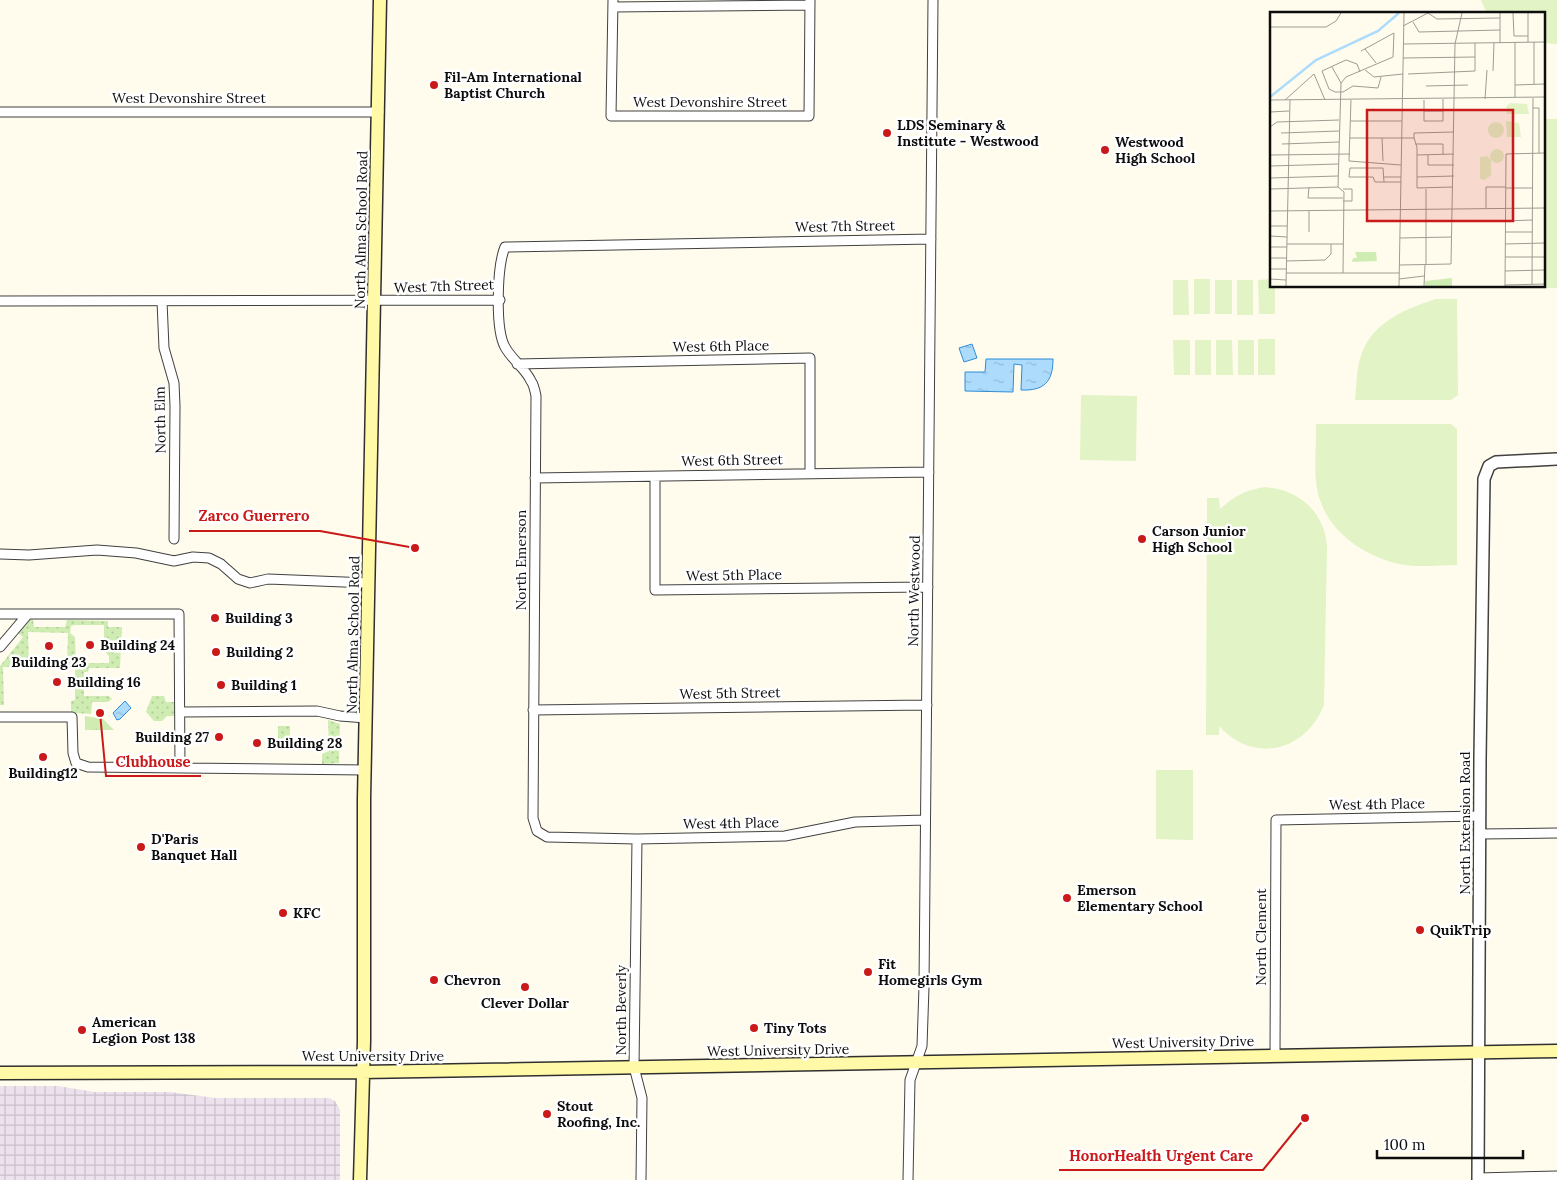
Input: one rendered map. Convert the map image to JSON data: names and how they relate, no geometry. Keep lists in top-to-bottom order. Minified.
{"streets":{"main road":["North Alma School Road","West University Drive"],"street":["West Devonshire Street","West 7th Street","West 6th Place","North Elm","West 6th Street","North Emerson","West 5th Place","North Westwood","West 5th Street","West 4th Place","North Extension Road","North Clement","North Beverly"]},"crossings":[["West Devonshire Street","North Alma School Road"],["West 7th Street","North Alma School Road"],["West 7th Street","North Elm"],["West 7th Street","North Emerson"],["West 7th Street","North Westwood"],["North Alma School Road","West University Drive"],["West 6th Place","West 6th Street"],["West 6th Place","North Emerson"],["West 6th Street","North Emerson"],["West 6th Street","West 5th Place"],["West 6th Street","North Westwood"],["North Emerson","West 5th Street"],["North Emerson","West 4th Place"],["West 5th Place","North Westwood"],["North Westwood","West 5th Street"],["North Westwood","West 4th Place"],["North Westwood","West University Drive"],["West 4th Place","North Extension Road"],["West 4th Place","North Clement"],["West 4th Place","North Beverly"],["North Extension Road","West University Drive"],["North Clement","West University Drive"],["North Beverly","West University Drive"]],"places":["Fil-Am International Baptist Church","LDS Seminary & Institute - Westwood","Westwood High School","Carson Junior High School","Zarco Guerrero","Building 3","Building 24","Building 23","Building 2","Building 16","Building 1","Clubhouse","Building 27","Building 28","Building12","D'Paris Banquet Hall","Emerson Elementary School","KFC","QuikTrip","Fit Homegirls Gym","Chevron","Clever Dollar","Tiny Tots","American Legion Post 138","Stout Roofing, Inc.","HonorHealth Urgent Care"],"scale_bar":"100 m"}
